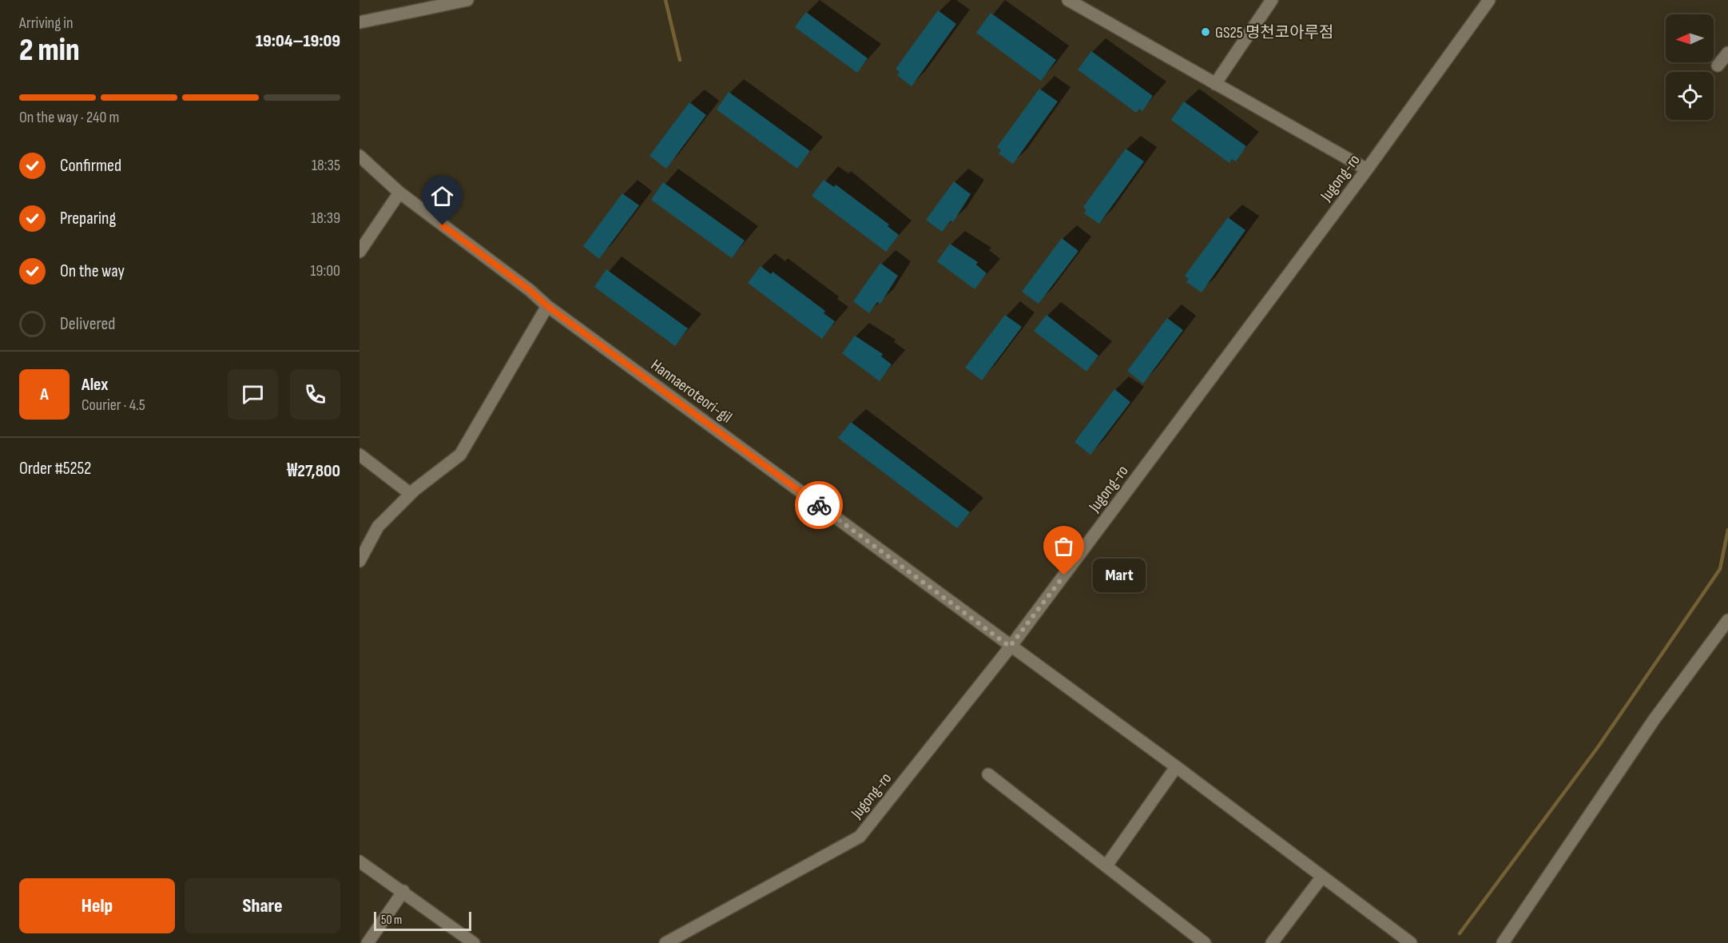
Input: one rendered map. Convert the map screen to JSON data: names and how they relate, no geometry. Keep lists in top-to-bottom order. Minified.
{"streets":{"street":["Jugong-ro","Hannaeroteori-gil"]},"crossings":[["Jugong-ro","Hannaeroteori-gil"]],"places":["GS25 명천코아루점","Mart"],"scale_bar":"50 m","north":"left","page":{"heading":["2 min","Arriving in","19:04–19:09"],"panel":["Alex","Courier · 4.5","Order #5252","₩27,800"],"bar":"On the way · 240 m","list":[["Confirmed","18:35"],["Preparing","18:39"],["On the way","19:00"],"Delivered"],"round":"A","bubble":"Mart","buttons":["Help","Share"],"scale":"50 m"}}
